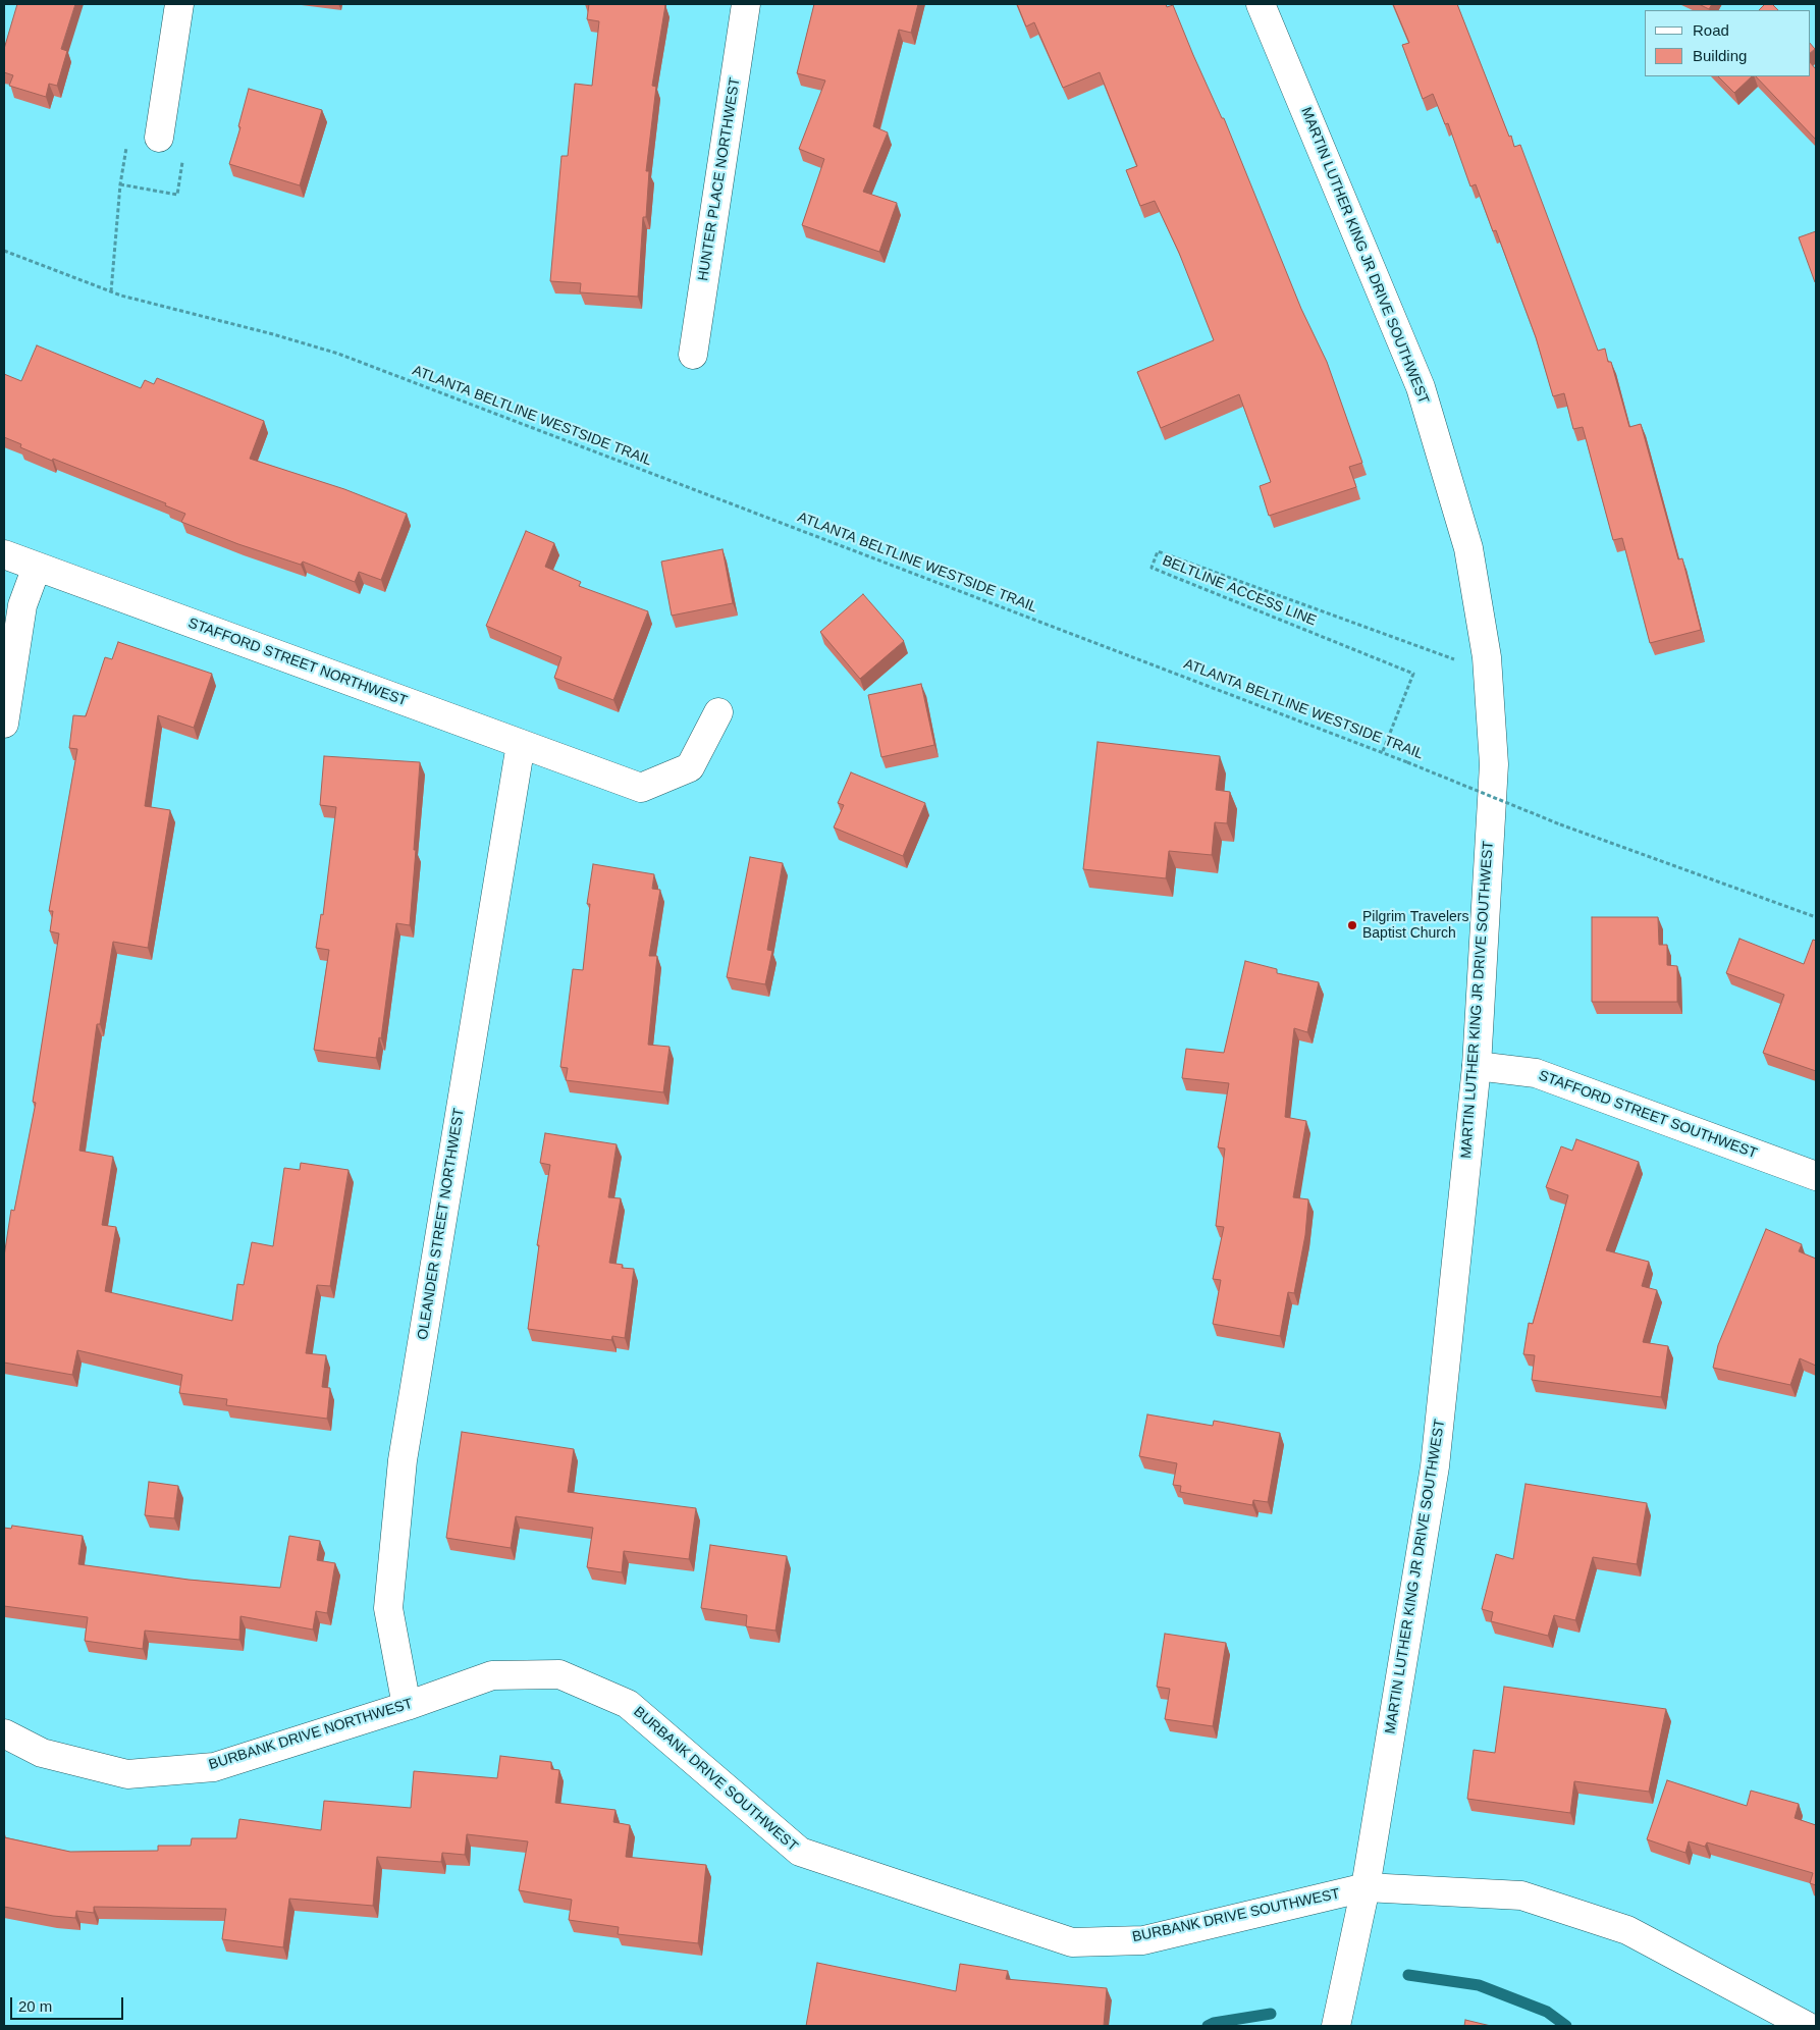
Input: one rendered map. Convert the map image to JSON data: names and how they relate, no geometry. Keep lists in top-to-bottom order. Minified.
{"streets":{"street":["HUNTER PLACE NORTHWEST","MARTIN LUTHER KING JR DRIVE SOUTHWEST","STAFFORD STREET NORTHWEST","STAFFORD STREET SOUTHWEST","OLEANDER STREET NORTHWEST","BURBANK DRIVE NORTHWEST","BURBANK DRIVE SOUTHWEST"],"path":["ATLANTA BELTLINE WESTSIDE TRAIL","BELTLINE ACCESS LINE"]},"crossings":[["MARTIN LUTHER KING JR DRIVE SOUTHWEST","BELTLINE ACCESS LINE"],["MARTIN LUTHER KING JR DRIVE SOUTHWEST","STAFFORD STREET SOUTHWEST"],["MARTIN LUTHER KING JR DRIVE SOUTHWEST","BURBANK DRIVE SOUTHWEST"],["ATLANTA BELTLINE WESTSIDE TRAIL","BELTLINE ACCESS LINE"],["STAFFORD STREET NORTHWEST","OLEANDER STREET NORTHWEST"],["OLEANDER STREET NORTHWEST","BURBANK DRIVE NORTHWEST"],["BURBANK DRIVE NORTHWEST","BURBANK DRIVE SOUTHWEST"]],"places":["Pilgrim Travelers Baptist Church"],"legend":["Road","Building"],"scale_bar":"20 m"}
